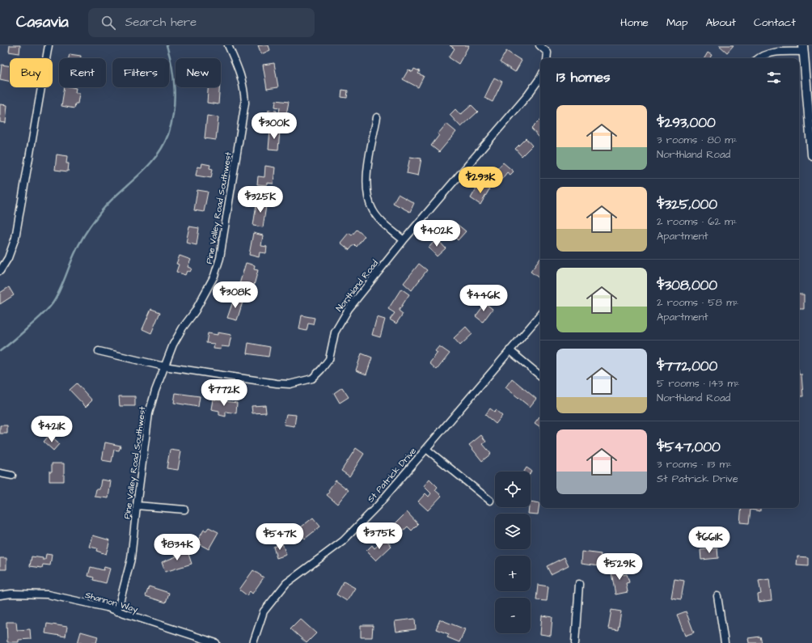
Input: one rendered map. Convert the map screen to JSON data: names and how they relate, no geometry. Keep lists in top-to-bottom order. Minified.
{"streets":{"street":["Pine Valley Road Southwest","Northland Road","St Patrick Drive","Shannon Way"]},"crossings":[["Pine Valley Road Southwest","Northland Road"],["Pine Valley Road Southwest","Shannon Way"]],"page":{"header":"Casavia","search":"Search here","nav":["Home","Map","About","Contact"],"chip":["Buy","Rent","Filters","New"],"heading":"13 homes","list":[{"name":"$293,000","note":"3 rooms · 80 m² · Northland Road"},{"name":"$325,000","note":"2 rooms · 62 m² · Apartment"},{"name":"$308,000","note":"2 rooms · 58 m² · Apartment"},{"name":"$772,000","note":"5 rooms · 143 m² · Northland Road"},{"name":"$547,000","note":"3 rooms · 113 m² · St Patrick Drive"}],"price":["$300K","$293K","$325K","$402K","$308K","$446K","$772K","$421K","$375K","$547K","$661K","$834K","$529K"],"map_buttons":["+","−"]}}
